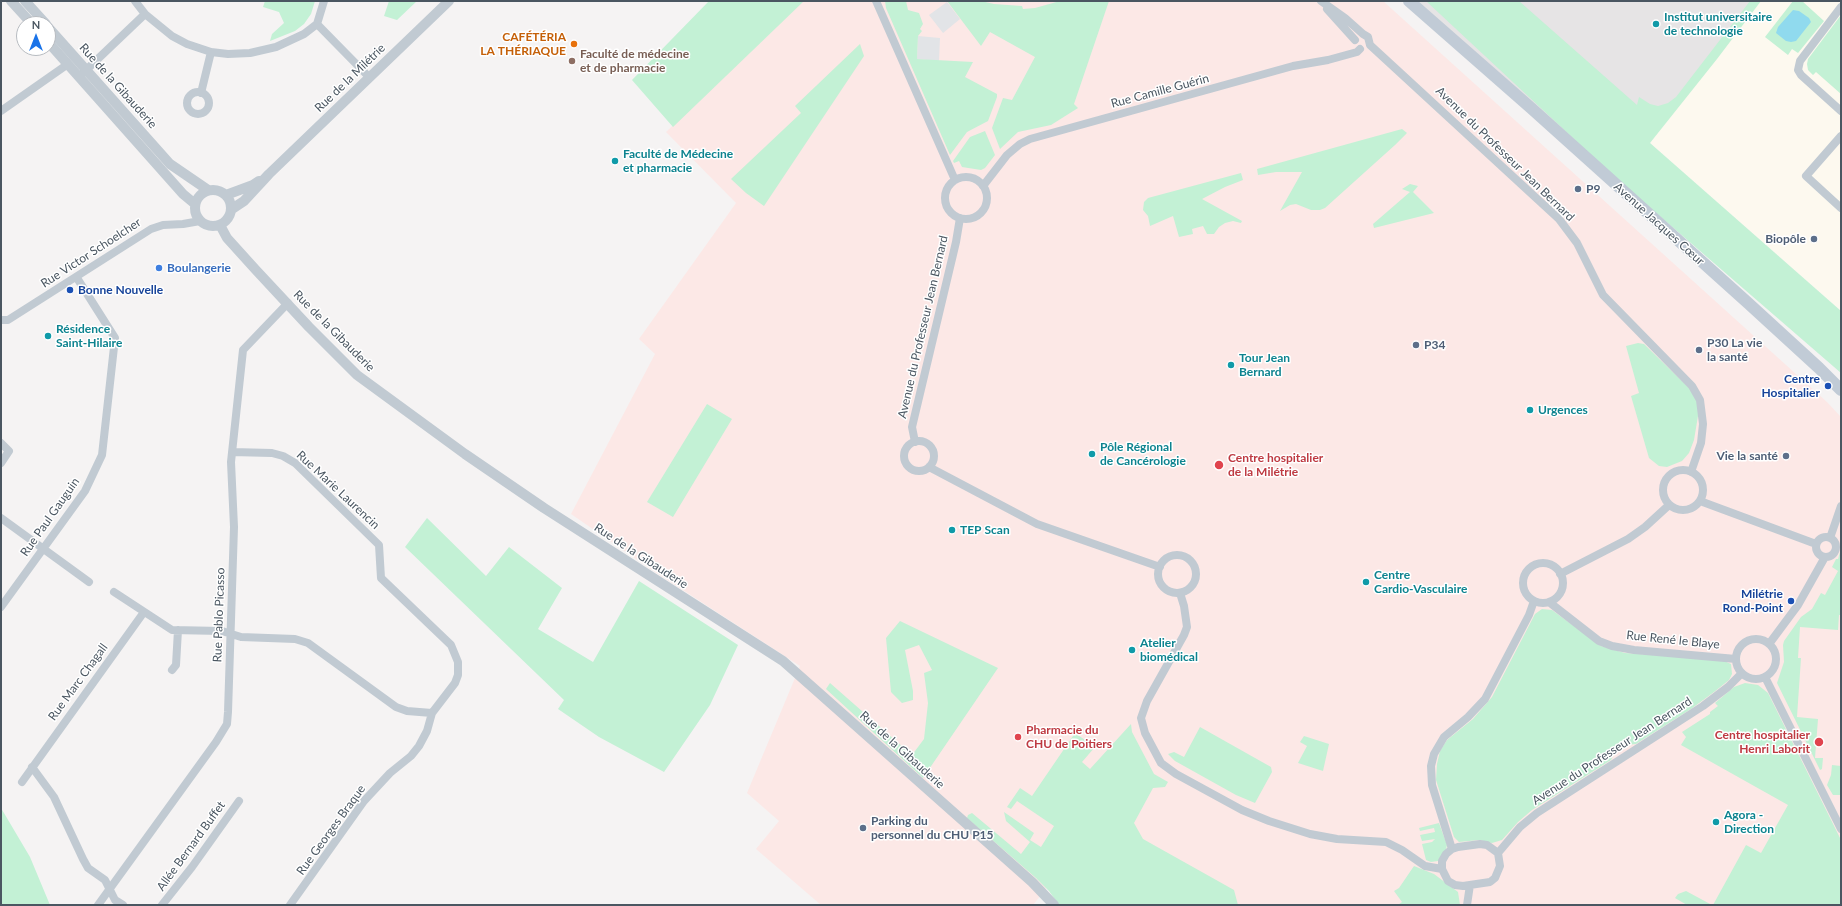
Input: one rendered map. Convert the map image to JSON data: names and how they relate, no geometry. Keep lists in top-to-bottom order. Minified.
{"streets":{"main road":["Avenue Jacques Cœur"],"street":["Rue de la Milétrie","Rue de la Gibauderie","Rue Camille Guérin","Avenue du Professeur Jean Bernard","Rue Victor Schoelcher","Rue Marie Laurencin","Rue Paul Gauguin","Rue Pablo Picasso","Rue René le Blaye","Rue Marc Chagall","Rue Georges Braque","Allée Bernard Buffet"]},"crossings":[["Rue de la Milétrie","Rue de la Gibauderie"],["Rue de la Milétrie","Rue Victor Schoelcher"],["Rue de la Gibauderie","Rue Victor Schoelcher"],["Rue de la Gibauderie","Rue Pablo Picasso"],["Rue Camille Guérin","Avenue du Professeur Jean Bernard"],["Avenue du Professeur Jean Bernard","Rue René le Blaye"],["Rue Victor Schoelcher","Rue Paul Gauguin"],["Rue Marie Laurencin","Rue Pablo Picasso"],["Rue Marie Laurencin","Rue Georges Braque"]],"places":["Institut universitaire de technologie","CAFÉTÉRIA LA THÉRIAQUE","Faculté de médecine et de pharmacie","Faculté de Médecine et pharmacie","P9","Biopôle","Boulangerie","Bonne Nouvelle","Résidence Saint-Hilaire","P34","P30 La vie la santé","Tour Jean Bernard","Centre Hospitalier","Urgences","Pôle Régional de Cancérologie","Vie la santé","Centre hospitalier de la Milétrie","TEP Scan","Centre Cardio-Vasculaire","Milétrie Rond-Point","Atelier biomédical","Pharmacie du CHU de Poitiers","Centre hospitalier Henri Laborit","Agora - Direction","Parking du personnel du CHU P15"],"north":"top"}
